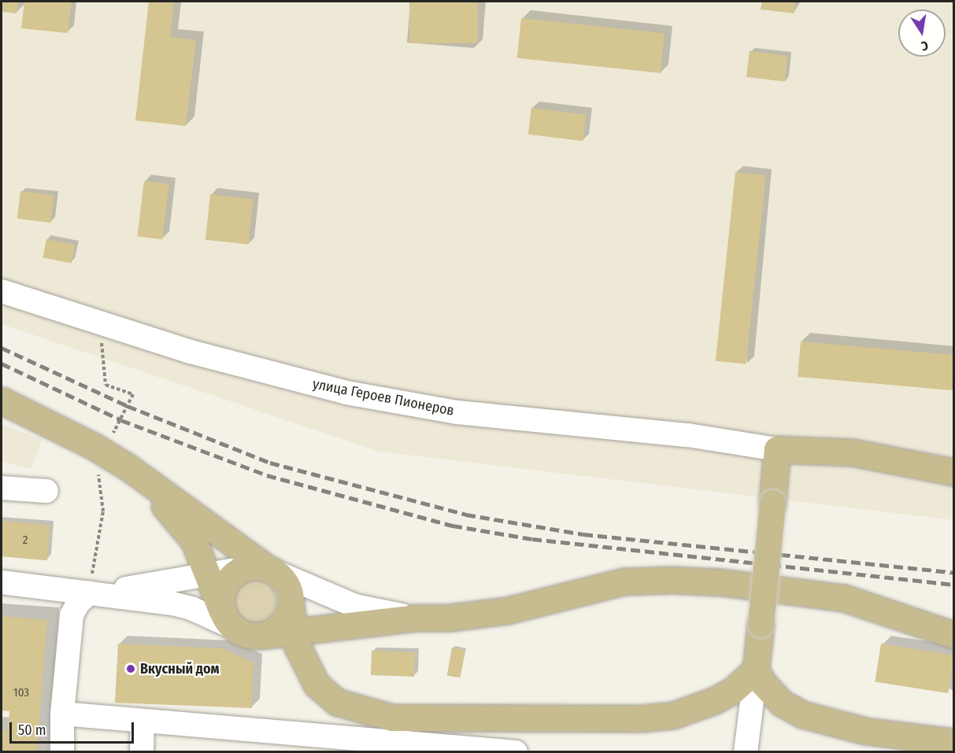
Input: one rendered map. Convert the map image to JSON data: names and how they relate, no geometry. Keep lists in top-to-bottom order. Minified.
{"streets":{"main road":["улица Героев Пионеров"]},"places":["Вкусный дом"],"house_numbers":["2","103"],"scale_bar":"50 m","north":"bottom"}
